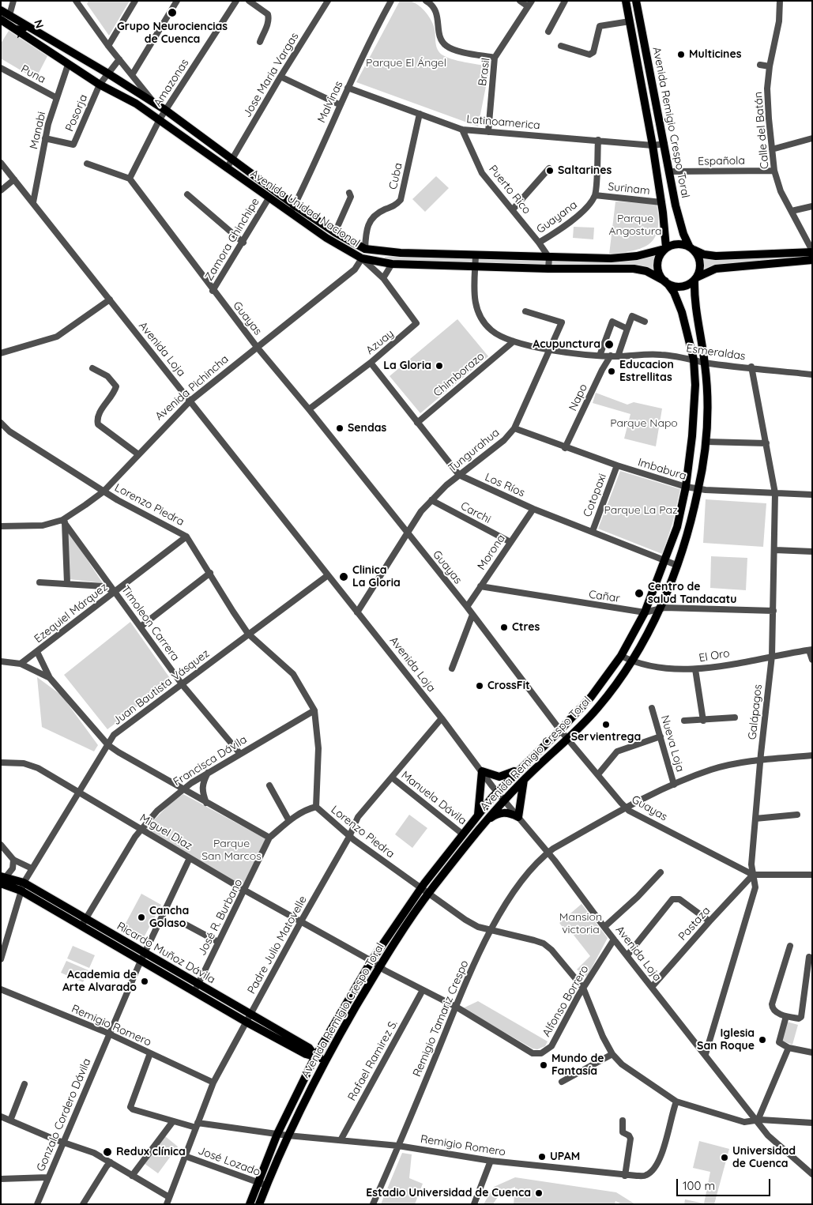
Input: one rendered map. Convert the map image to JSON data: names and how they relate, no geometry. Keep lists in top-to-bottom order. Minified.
{"streets":{"main road":["Avenida Remigio Crespo Toral","Avenida Unidad Nacional","Avenida Pichincha","Ricardo Muñoz Dávila"],"street":["Brasil","Puna","Jose Maria Vargas","Amazonas","Malvinas","Posorja","Latinoamerica","Manabi","Calle del Batán","Española","Cuba","Surinam","Puerto Rico","Guayana","Zamora Chinchipe","Guayas","Azuay","Avenida Loja","Esmeraldas","Chimborazo","Napo","Tungurahua","Imbabura","Los Ríos","Cotopaxi","Lorenzo Piedra","Carchi","Morona","Cañar","Ezequiel Márquez","Timoleon Carrera","El Oro","Juan Bautista Vásquez","Galápagos","Nueva Loja","Francisca Dávila","Manuela Dávila","Miguel Diaz","José R. Burbano","Pastaza","Padre Julio Matovelle","Alfonso Borrero","Remigio Tamariz Crespo","Remigio Romero","Rafael Ramirez S.","Gonzalo Cordero Dávila","José Lozado"]},"crossings":[["Brasil","Latinoamerica"],["Puna","Manabi"],["Jose Maria Vargas","Avenida Unidad Nacional"],["Amazonas","Avenida Unidad Nacional"],["Amazonas","Guayas"],["Malvinas","Latinoamerica"],["Malvinas","Avenida Unidad Nacional"],["Posorja","Manabi"],["Posorja","Avenida Unidad Nacional"],["Latinoamerica","Avenida Remigio Crespo Toral"],["Latinoamerica","Cuba"],["Latinoamerica","Puerto Rico"],["Avenida Remigio Crespo Toral","Española"],["Avenida Remigio Crespo Toral","Surinam"],["Avenida Remigio Crespo Toral","Avenida Unidad Nacional"],["Avenida Remigio Crespo Toral","Guayas"],["Avenida Remigio Crespo Toral","Avenida Loja"],["Avenida Remigio Crespo Toral","Esmeraldas"],["Avenida Remigio Crespo Toral","Imbabura"],["Avenida Remigio Crespo Toral","Los Ríos"],["Avenida Remigio Crespo Toral","Lorenzo Piedra"],["Avenida Remigio Crespo Toral","Cañar"],["Avenida Remigio Crespo Toral","El Oro"],["Avenida Remigio Crespo Toral","Manuela Dávila"],["Avenida Remigio Crespo Toral","Miguel Diaz"],["Avenida Remigio Crespo Toral","Ricardo Muñoz Dávila"],["Avenida Remigio Crespo Toral","Alfonso Borrero"],["Avenida Remigio Crespo Toral","Remigio Romero"],["Avenida Remigio Crespo Toral","José Lozado"],["Manabi","Avenida Unidad Nacional"],["Manabi","Avenida Loja"],["Calle del Batán","Española"],["Cuba","Avenida Unidad Nacional"],["Cuba","Avenida Pichincha"],["Surinam","Guayana"],["Puerto Rico","Avenida Unidad Nacional"],["Puerto Rico","Guayana"],["Avenida Unidad Nacional","Zamora Chinchipe"],["Avenida Unidad Nacional","Azuay"],["Avenida Unidad Nacional","Esmeraldas"],["Avenida Unidad Nacional","Avenida Pichincha"],["Zamora Chinchipe","Guayas"],["Guayas","Azuay"],["Guayas","Avenida Pichincha"],["Guayas","Tungurahua"],["Guayas","Morona"],["Guayas","Galápagos"],["Guayas","Pastaza"],["Guayas","Remigio Tamariz Crespo"],["Azuay","Avenida Pichincha"],["Azuay","Los Ríos"],["Avenida Loja","Avenida Pichincha"],["Avenida Loja","Tungurahua"],["Avenida Loja","Lorenzo Piedra"],["Avenida Loja","Juan Bautista Vásquez"],["Avenida Loja","Galápagos"],["Avenida Loja","Pastaza"],["Avenida Loja","Padre Julio Matovelle"],["Avenida Loja","Alfonso Borrero"],["Avenida Loja","Remigio Tamariz Crespo"],["Esmeraldas","Chimborazo"],["Esmeraldas","Napo"],["Esmeraldas","Tungurahua"],["Esmeraldas","Galápagos"],["Chimborazo","Los Ríos"],["Avenida Pichincha","Lorenzo Piedra"],["Avenida Pichincha","Timoleon Carrera"],["Napo","Imbabura"],["Tungurahua","Imbabura"],["Tungurahua","Los Ríos"],["Tungurahua","Carchi"],["Imbabura","Cotopaxi"],["Imbabura","Galápagos"],["Los Ríos","Cotopaxi"],["Los Ríos","Morona"],["Lorenzo Piedra","Ezequiel Márquez"],["Lorenzo Piedra","Juan Bautista Vásquez"],["Lorenzo Piedra","Francisca Dávila"],["Lorenzo Piedra","José R. Burbano"],["Lorenzo Piedra","Padre Julio Matovelle"],["Lorenzo Piedra","Alfonso Borrero"],["Lorenzo Piedra","Remigio Tamariz Crespo"],["Lorenzo Piedra","Remigio Romero"],["Carchi","Morona"],["Morona","Cañar"],["Cañar","Galápagos"],["Ezequiel Márquez","Timoleon Carrera"],["Timoleon Carrera","Juan Bautista Vásquez"],["Timoleon Carrera","Francisca Dávila"],["El Oro","Galápagos"],["Juan Bautista Vásquez","Miguel Diaz"],["Juan Bautista Vásquez","Ricardo Muñoz Dávila"],["Galápagos","Pastaza"],["Francisca Dávila","Miguel Diaz"],["Francisca Dávila","Ricardo Muñoz Dávila"],["Manuela Dávila","Padre Julio Matovelle"],["Miguel Diaz","José R. Burbano"],["Miguel Diaz","Padre Julio Matovelle"],["Miguel Diaz","Alfonso Borrero"],["Miguel Diaz","Gonzalo Cordero Dávila"],["José R. Burbano","Ricardo Muñoz Dávila"],["Padre Julio Matovelle","Ricardo Muñoz Dávila"],["Padre Julio Matovelle","Remigio Romero"],["Padre Julio Matovelle","José Lozado"],["Ricardo Muñoz Dávila","Gonzalo Cordero Dávila"],["Alfonso Borrero","Remigio Tamariz Crespo"],["Alfonso Borrero","Rafael Ramirez S."],["Remigio Tamariz Crespo","Remigio Romero"],["Remigio Romero","Rafael Ramirez S."],["Remigio Romero","Gonzalo Cordero Dávila"]],"parks":["Parque El Ángel","Parque Angostura","Parque Napo","Parque La Paz","Parque San Marcos","Mansion victoria"],"places":["Grupo Neurociencias de Cuenca","Multicines","Saltarines","Acupunctura","La Gloria","Educacion Estrellitas","Sendas","Clinica La Gloria","Centro de salud Tandacatu","Ctres","CrossFit","Servientrega","Cancha Golaso","Academia de Arte Alvarado","Iglesia San Roque","Mundo de Fantasía","Redux clínica","UPAM","Universidad de Cuenca","Estadio Universidad de Cuenca"],"scale_bar":"100 m","north":"right"}
